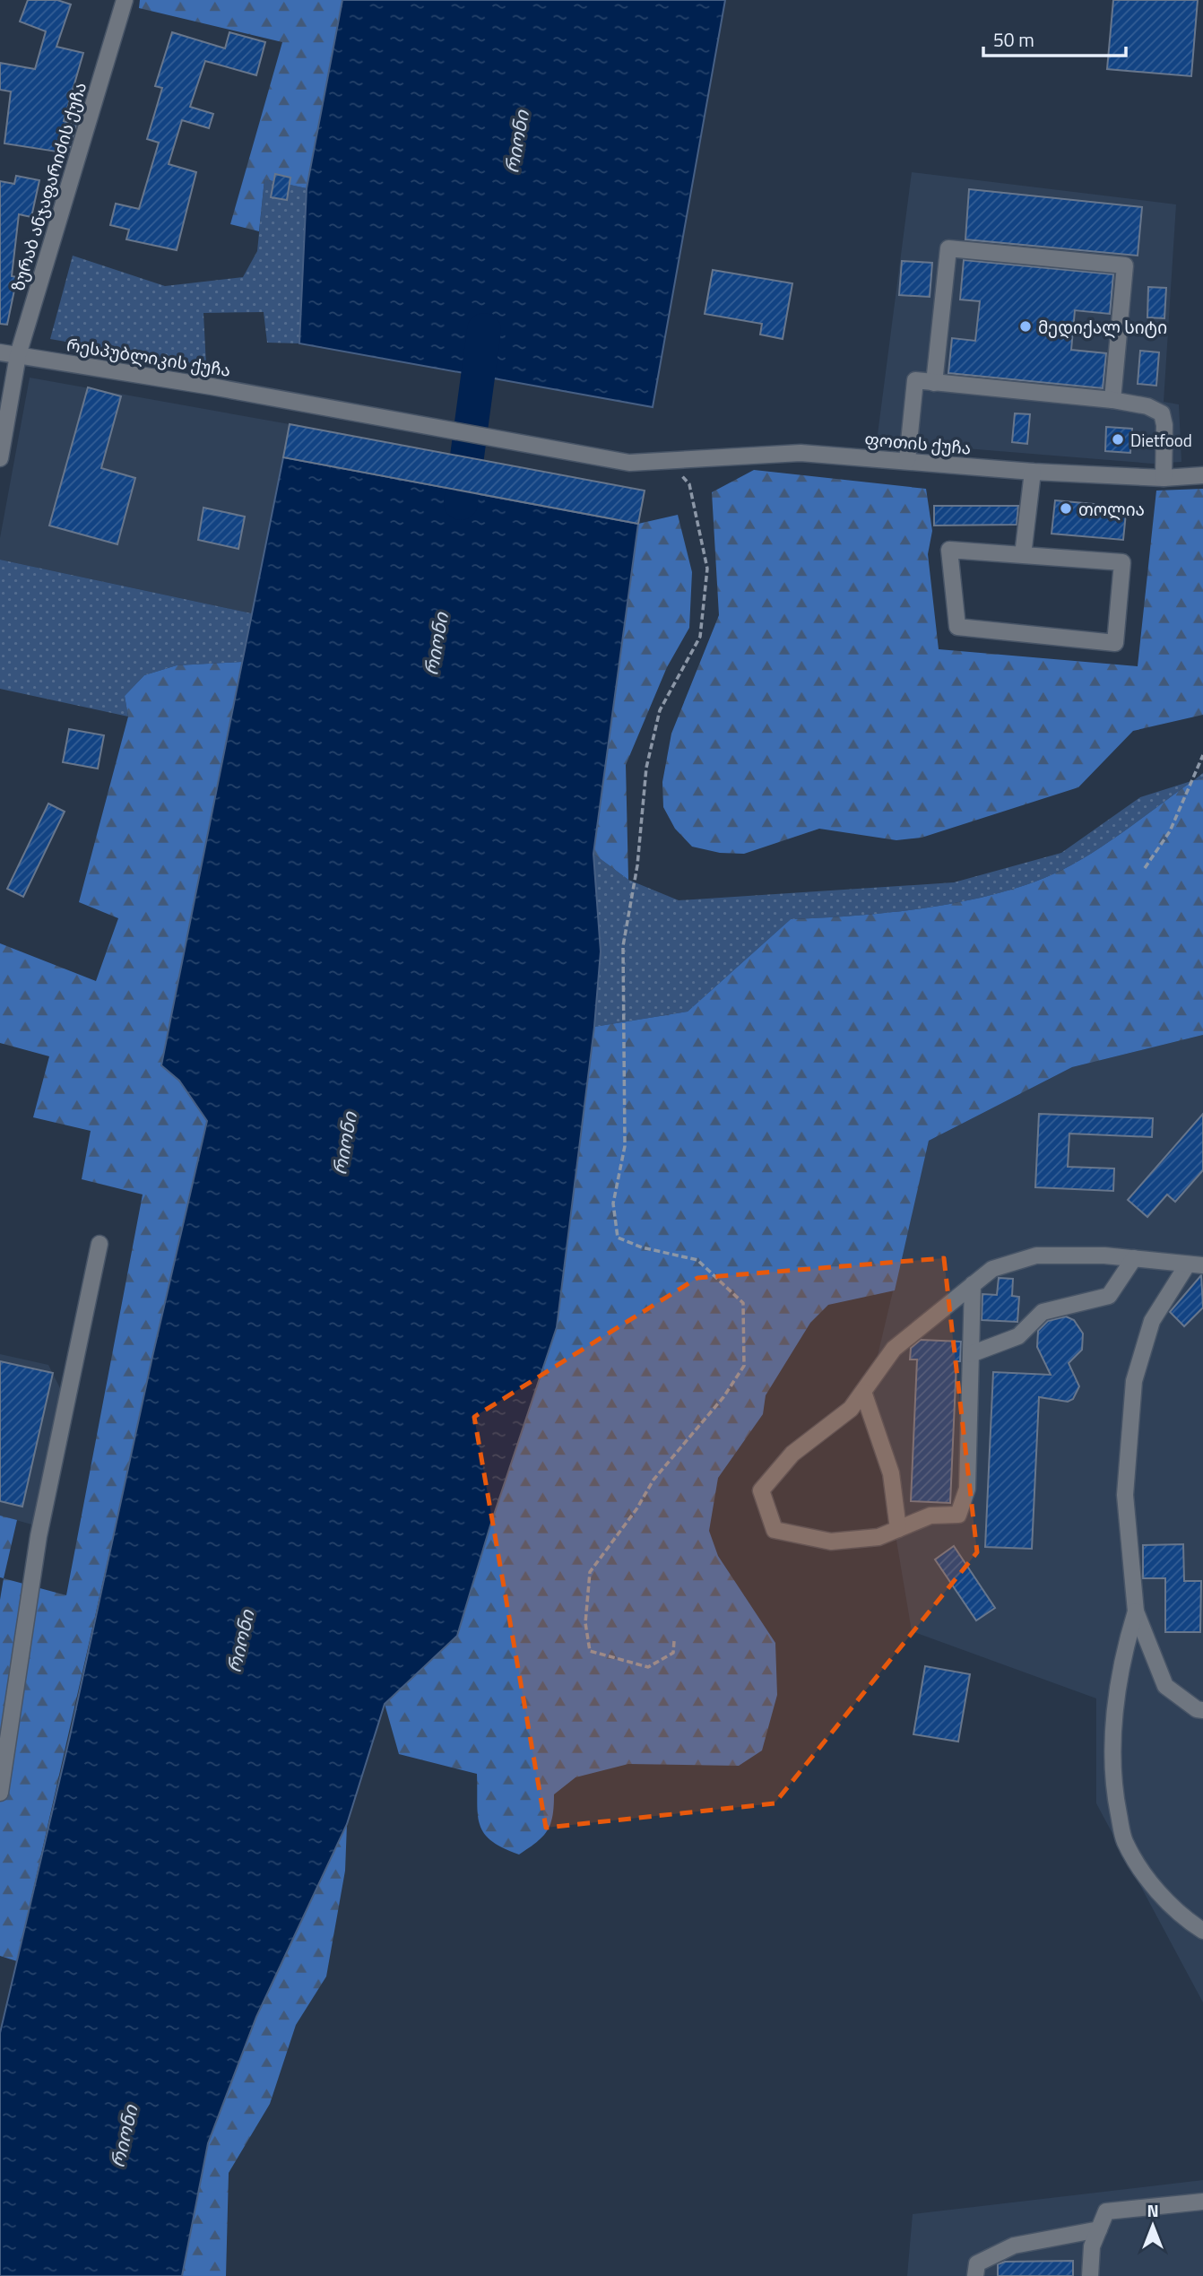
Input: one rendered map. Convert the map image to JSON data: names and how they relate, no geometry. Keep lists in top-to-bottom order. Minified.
{"streets":{"street":["ზურაბ ანჯაფარიძის ქუჩა","რესპუბლიკის ქუჩა","ფოთის ქუჩა"]},"crossings":[["ზურაბ ანჯაფარიძის ქუჩა","რესპუბლიკის ქუჩა"],["რესპუბლიკის ქუჩა","ფოთის ქუჩა"]],"water":["რიონი"],"places":["მედიქალ სიტი","Dietfood","თოლია"],"scale_bar":"50 m","north":"top"}
